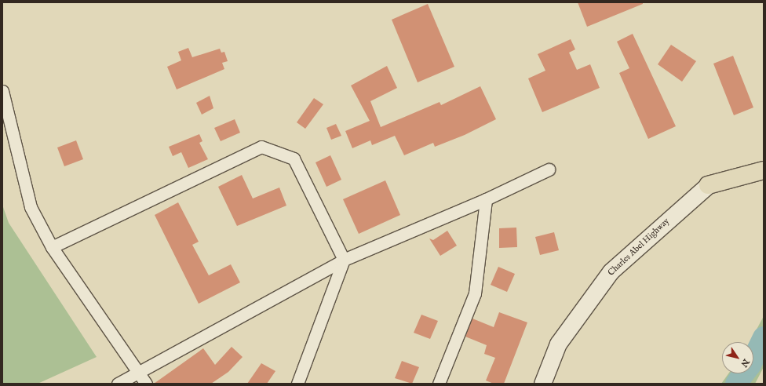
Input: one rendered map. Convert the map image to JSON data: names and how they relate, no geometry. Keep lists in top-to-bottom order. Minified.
{"streets":{"main road":["Charles Abel Highway"]},"north":"bottom right"}
